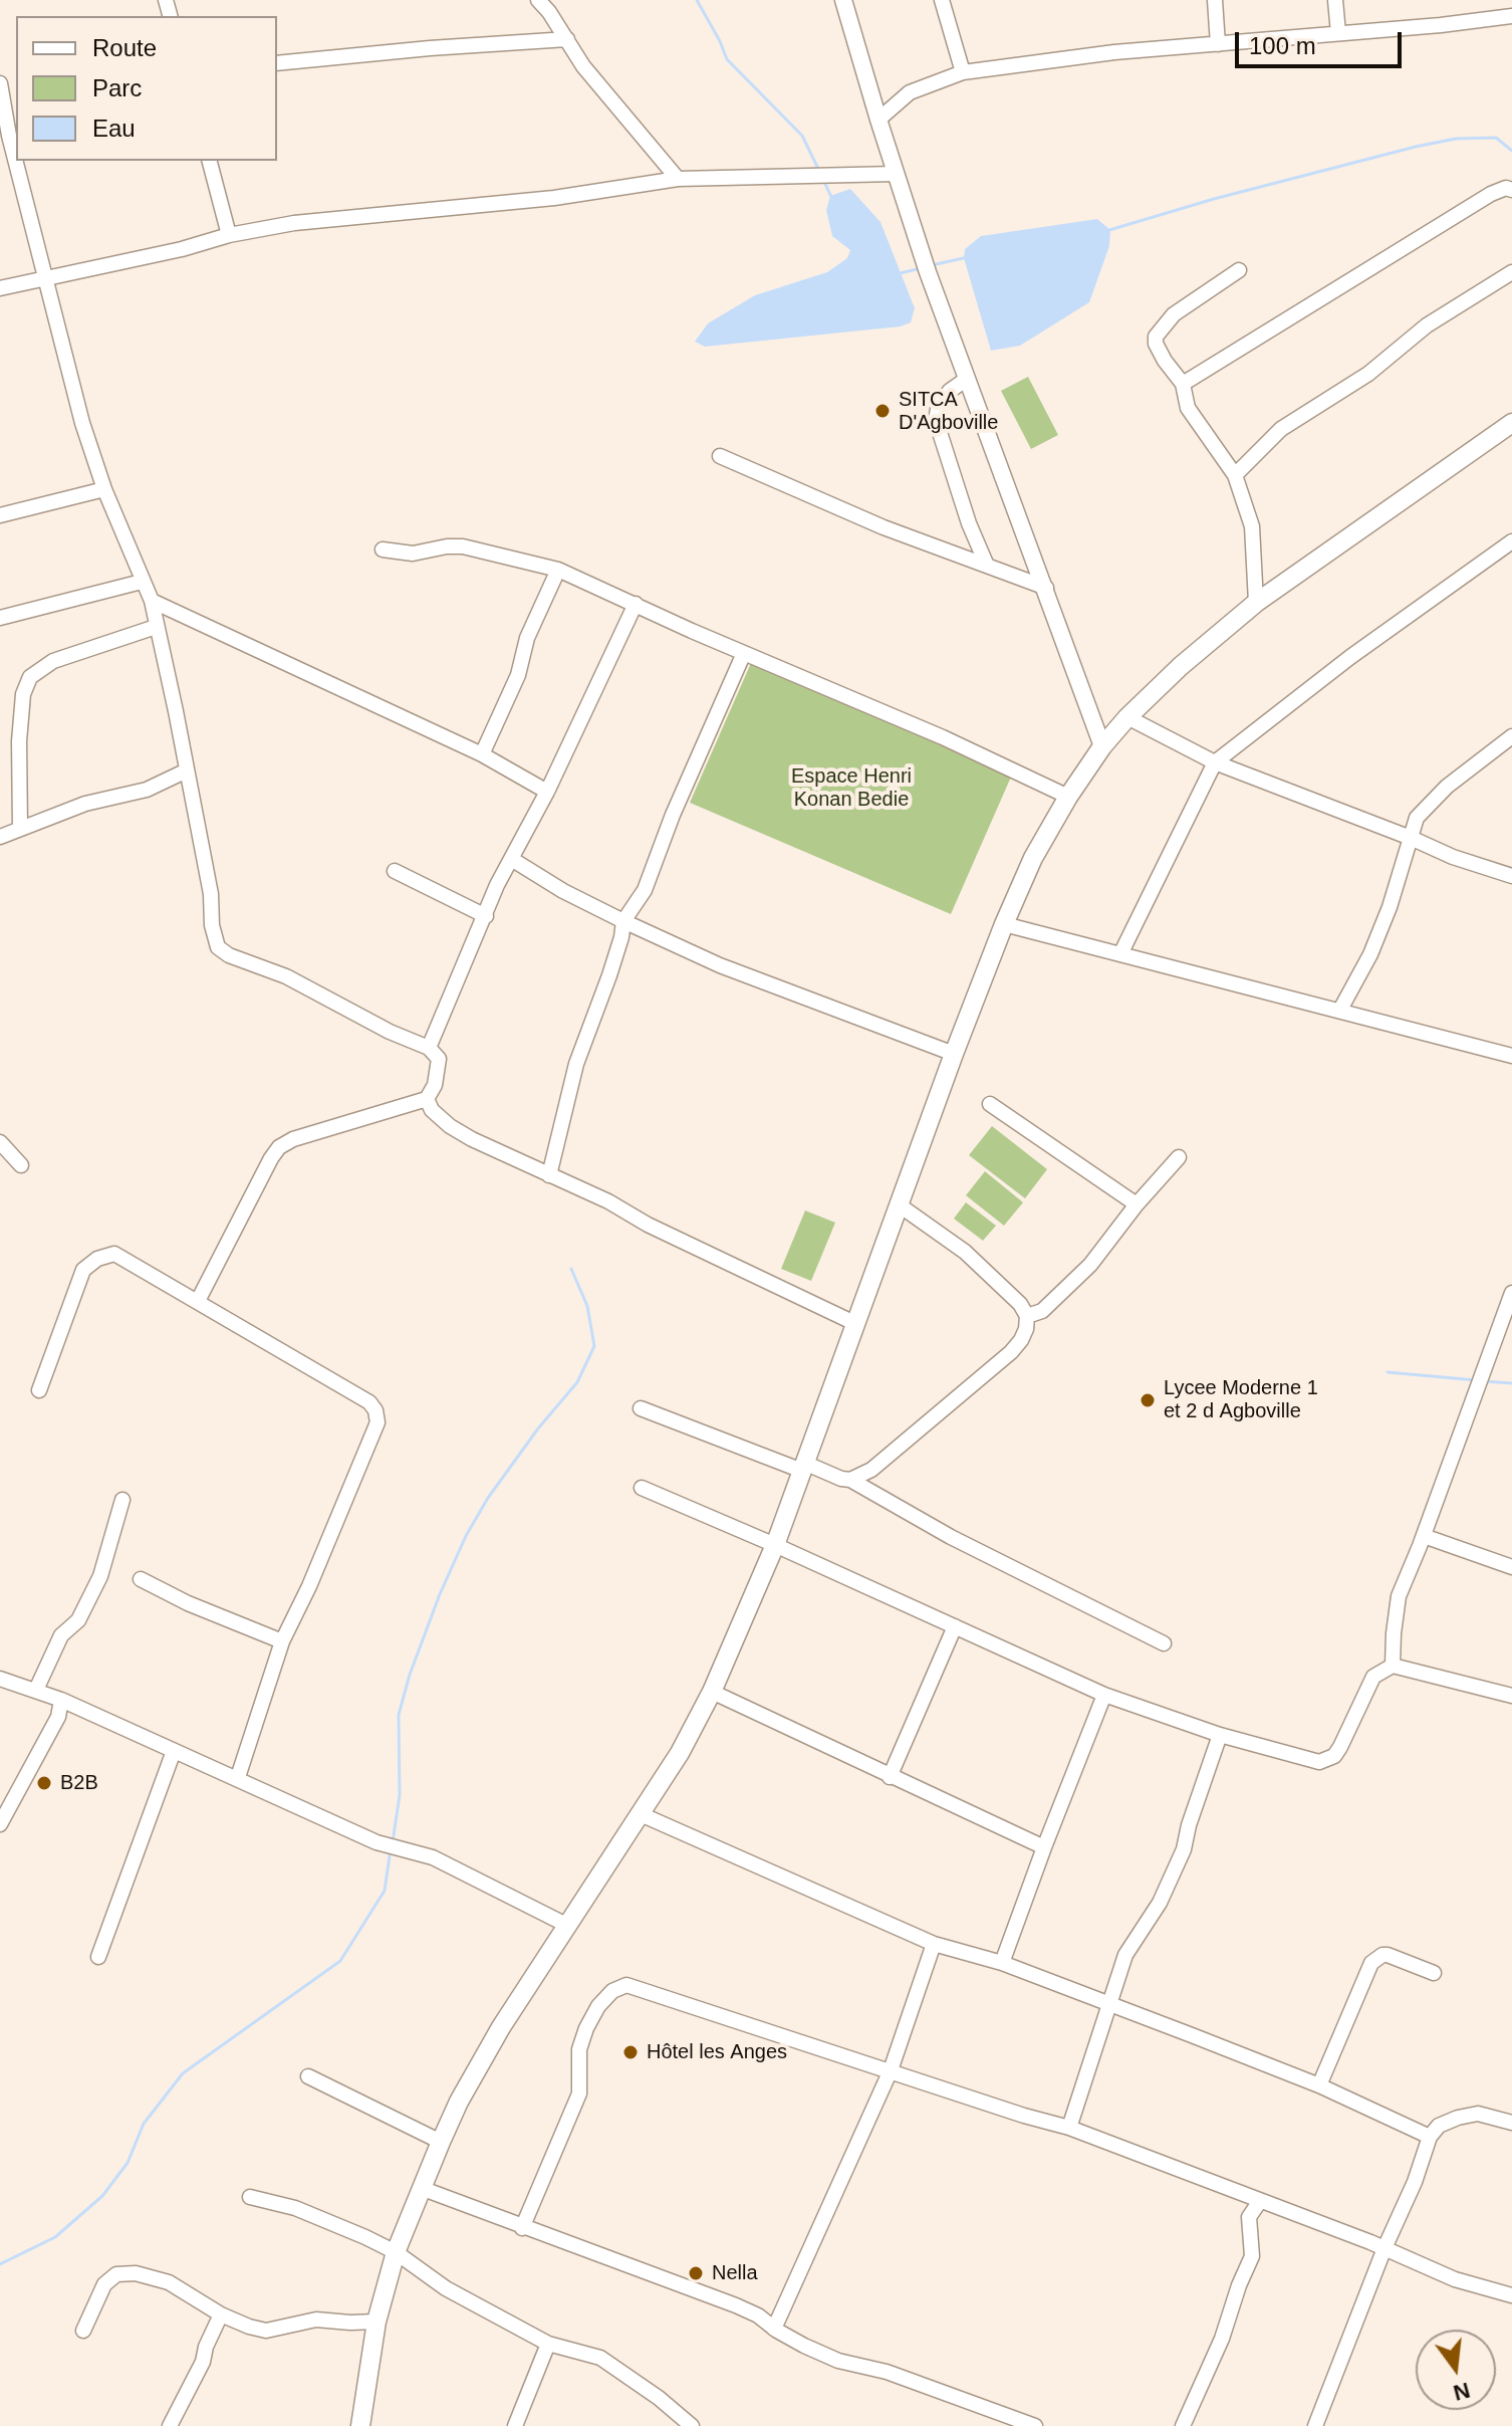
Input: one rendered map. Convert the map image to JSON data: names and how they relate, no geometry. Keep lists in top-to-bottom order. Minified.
{"parks":["Espace Henri Konan Bedie"],"places":["SITCA D'Agboville","Lycee Moderne 1 et 2 d Agboville","B2B","Hôtel les Anges","Nella"],"legend":["Route","Parc","Eau"],"scale_bar":"100 m","north":"bottom"}
